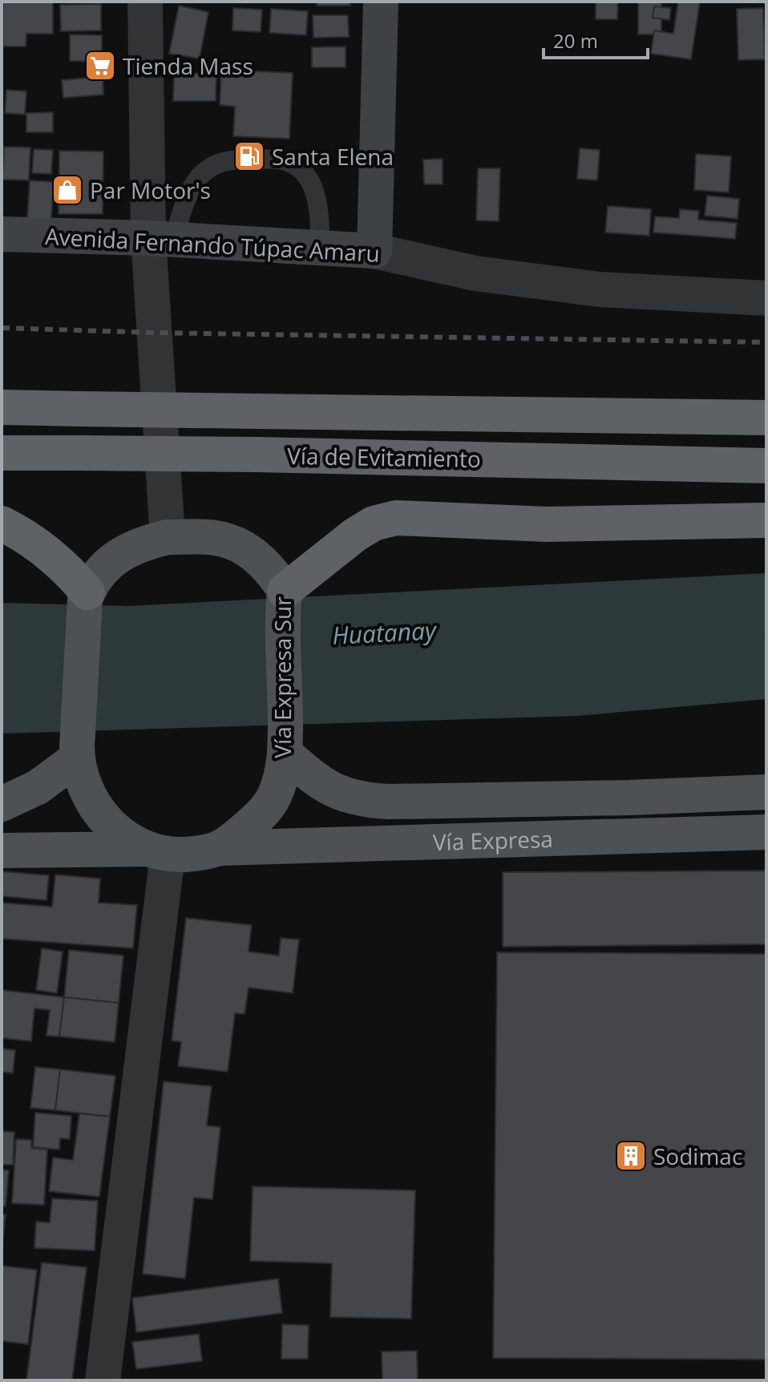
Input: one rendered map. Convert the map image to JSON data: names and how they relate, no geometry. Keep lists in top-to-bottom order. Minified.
{"streets":{"highway":["Vía de Evitamiento"],"main road":["Vía Expresa Sur","Vía Expresa"],"street":["Avenida Fernando Túpac Amaru"]},"crossings":[["Vía Expresa Sur","Vía Expresa"]],"water":["Huatanay"],"places":{"supermarket":["Tienda Mass"],"fuel station":["Santa Elena"],"shop":["Par Motor's"],"building":["Sodimac"]},"scale_bar":"20 m"}
